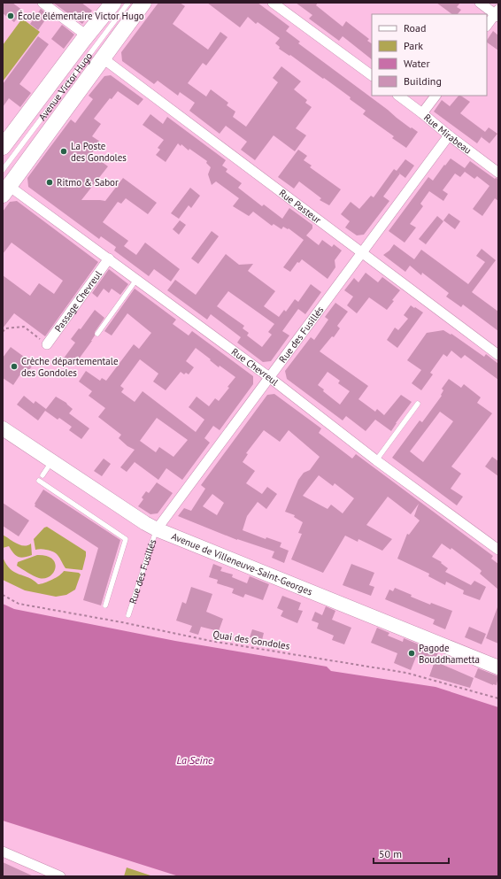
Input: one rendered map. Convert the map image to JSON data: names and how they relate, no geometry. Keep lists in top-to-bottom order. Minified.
{"streets":{"main road":["Avenue Victor Hugo","Avenue de Villeneuve-Saint-Georges"],"street":["Rue Mirabeau","Rue Pasteur","Passage Chevreul","Rue des Fusillés","Rue Chevreul"],"path":["Quai des Gondoles"]},"crossings":[["Avenue Victor Hugo","Rue Pasteur"],["Avenue Victor Hugo","Rue Chevreul"],["Rue Mirabeau","Rue des Fusillés"],["Rue Pasteur","Rue des Fusillés"],["Passage Chevreul","Rue Chevreul"],["Rue des Fusillés","Rue Chevreul"],["Rue des Fusillés","Avenue de Villeneuve-Saint-Georges"]],"water":["La Seine"],"places":["École élémentaire Victor Hugo","La Poste des Gondoles","Ritmo & Sabor","Crèche départementale des Gondoles","Pagode Bouddhametta"],"legend":["Road","Park","Water","Building"],"scale_bar":"50 m"}
